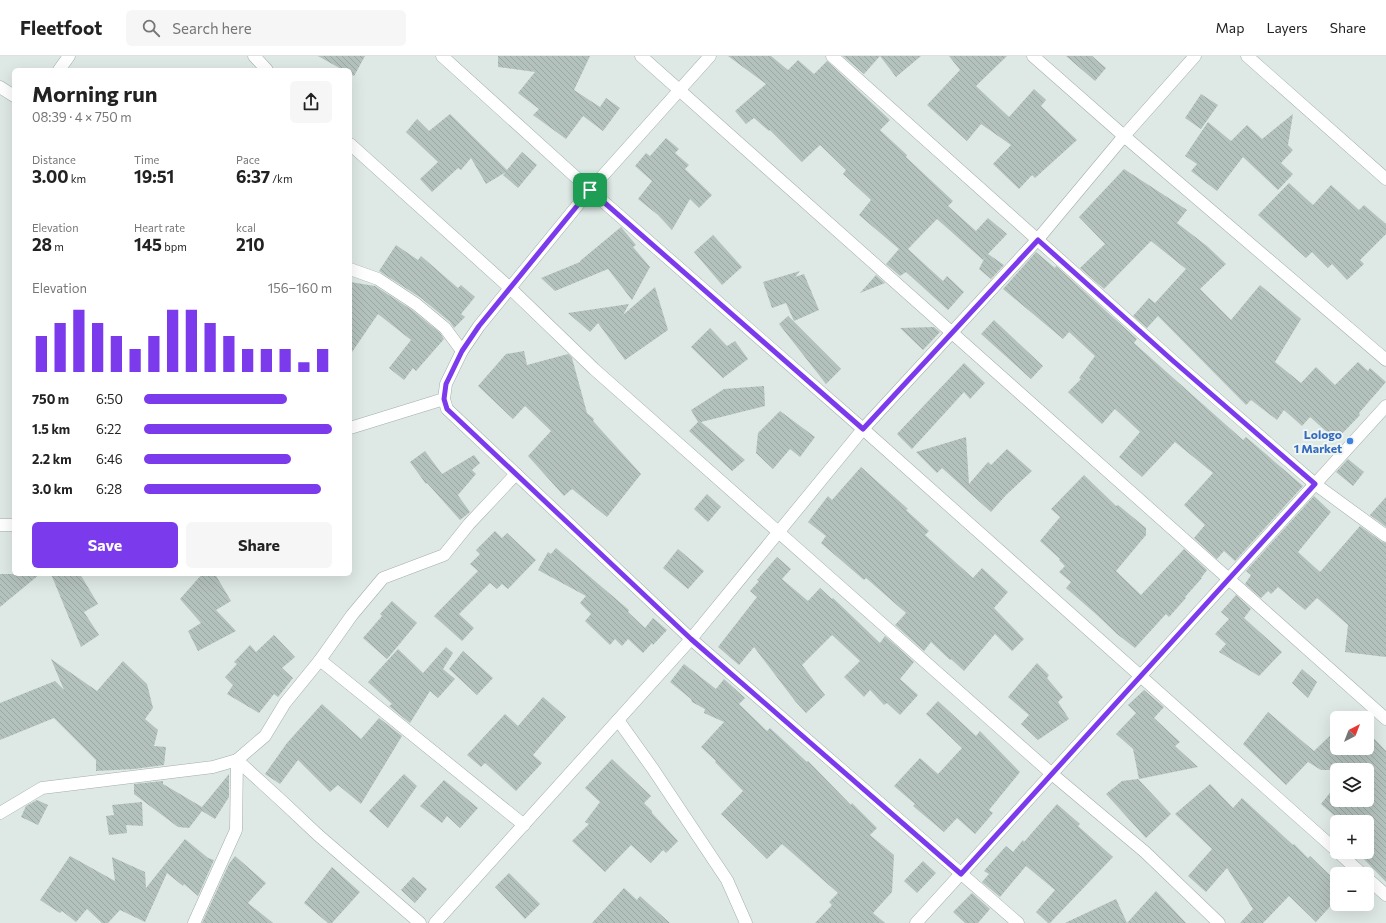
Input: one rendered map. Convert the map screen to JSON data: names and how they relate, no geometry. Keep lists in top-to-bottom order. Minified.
{"places":["Lologo 1 Market"],"north":"top right","page":{"header":"Fleetfoot","search":"Search here","nav":["Map","Layers","Share"],"heading":["Morning run","08:39 · 4 × 750 m"],"stats":[["Distance","3.00 km"],["Time","19:51"],["Pace","6:37 /km"],["Elevation","28 m"],["Heart rate","145 bpm"],["kcal","210"]],"chart":["Elevation","156–160 m"],"list":[{"name":"750 m","note":"6:50"},{"name":"1.5 km","note":"6:22"},{"name":"2.2 km","note":"6:46"},{"name":"3.0 km","note":"6:28"}],"buttons":["Save","Share"],"map_buttons":["+","−"]}}
